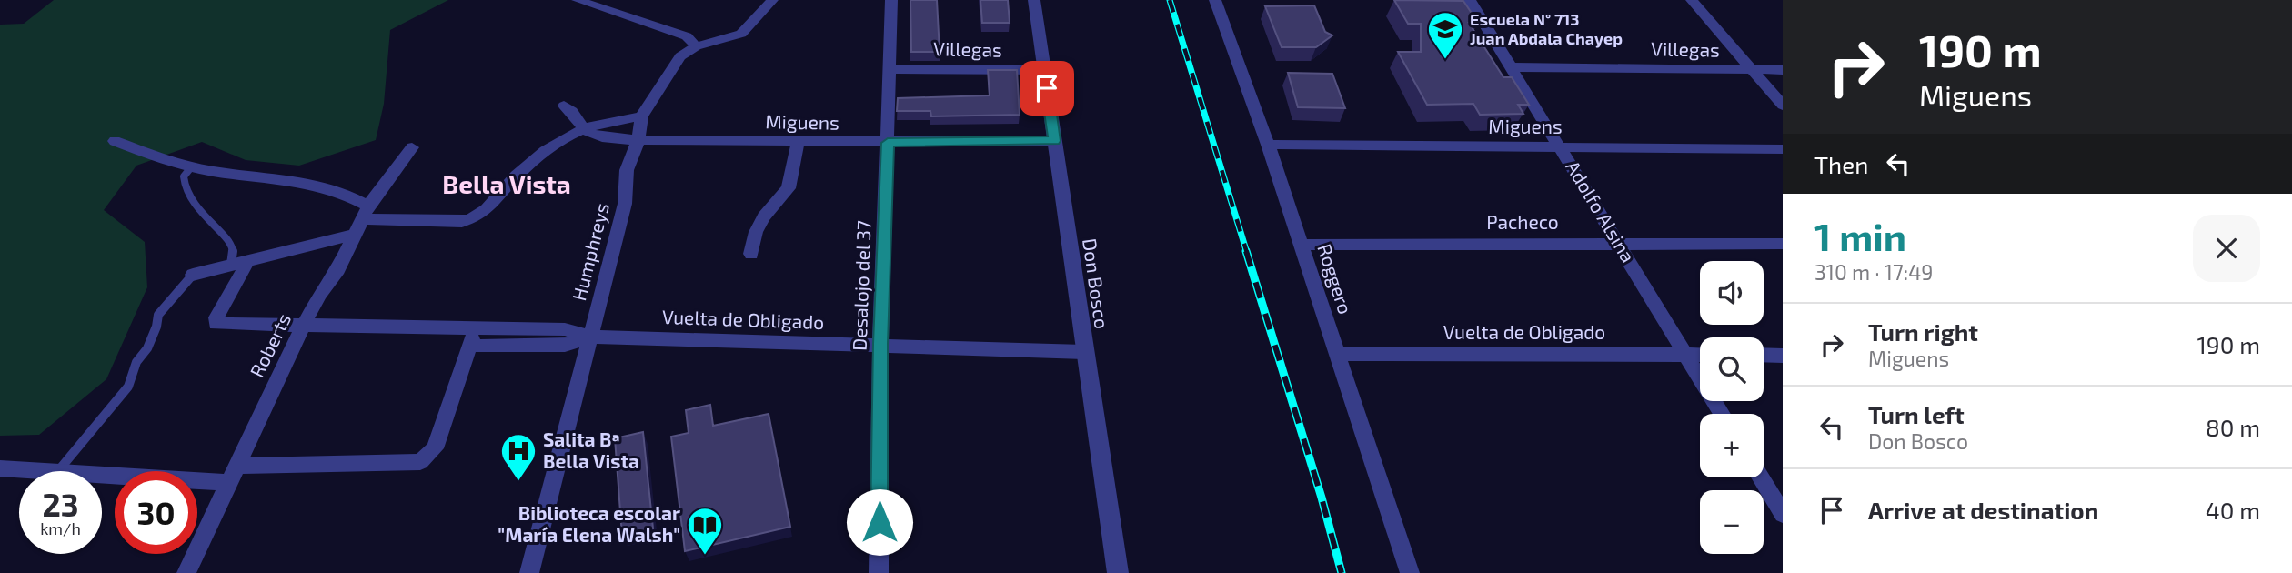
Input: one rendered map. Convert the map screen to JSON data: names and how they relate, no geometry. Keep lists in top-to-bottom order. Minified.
{"streets":{"street":["Villegas","Miguens","Adolfo Alsina","Pacheco","Humphreys","Roggero","Don Bosco","Desalojo del 37","Vuelta de Obligado","Roberts"]},"crossings":[["Villegas","Adolfo Alsina"],["Villegas","Don Bosco"],["Villegas","Desalojo del 37"],["Miguens","Adolfo Alsina"],["Miguens","Humphreys"],["Miguens","Roggero"],["Miguens","Don Bosco"],["Miguens","Desalojo del 37"],["Adolfo Alsina","Pacheco"],["Adolfo Alsina","Vuelta de Obligado"],["Pacheco","Roggero"],["Humphreys","Vuelta de Obligado"],["Roggero","Vuelta de Obligado"],["Don Bosco","Vuelta de Obligado"],["Desalojo del 37","Vuelta de Obligado"],["Vuelta de Obligado","Roberts"]],"districts":["Bella Vista"],"places":{"school or university":["Escuela N° 713 Juan Abdala Chayep"],"hospital":["Salita Bª Bella Vista"],"library":["Biblioteca escolar \"María Elena Walsh\""]},"page":{"turn":["190 m","Miguens"],"then":"Then","heading":["1 min","310 m · 17:49"],"map_buttons":["+","−"],"list":[{"name":"Turn right","note":"Miguens","value":"190 m"},{"name":"Turn left","note":"Don Bosco","value":"80 m"},{"name":"Arrive at destination","value":"40 m"}],"speed":"23 km/h","limit":"30"}}
